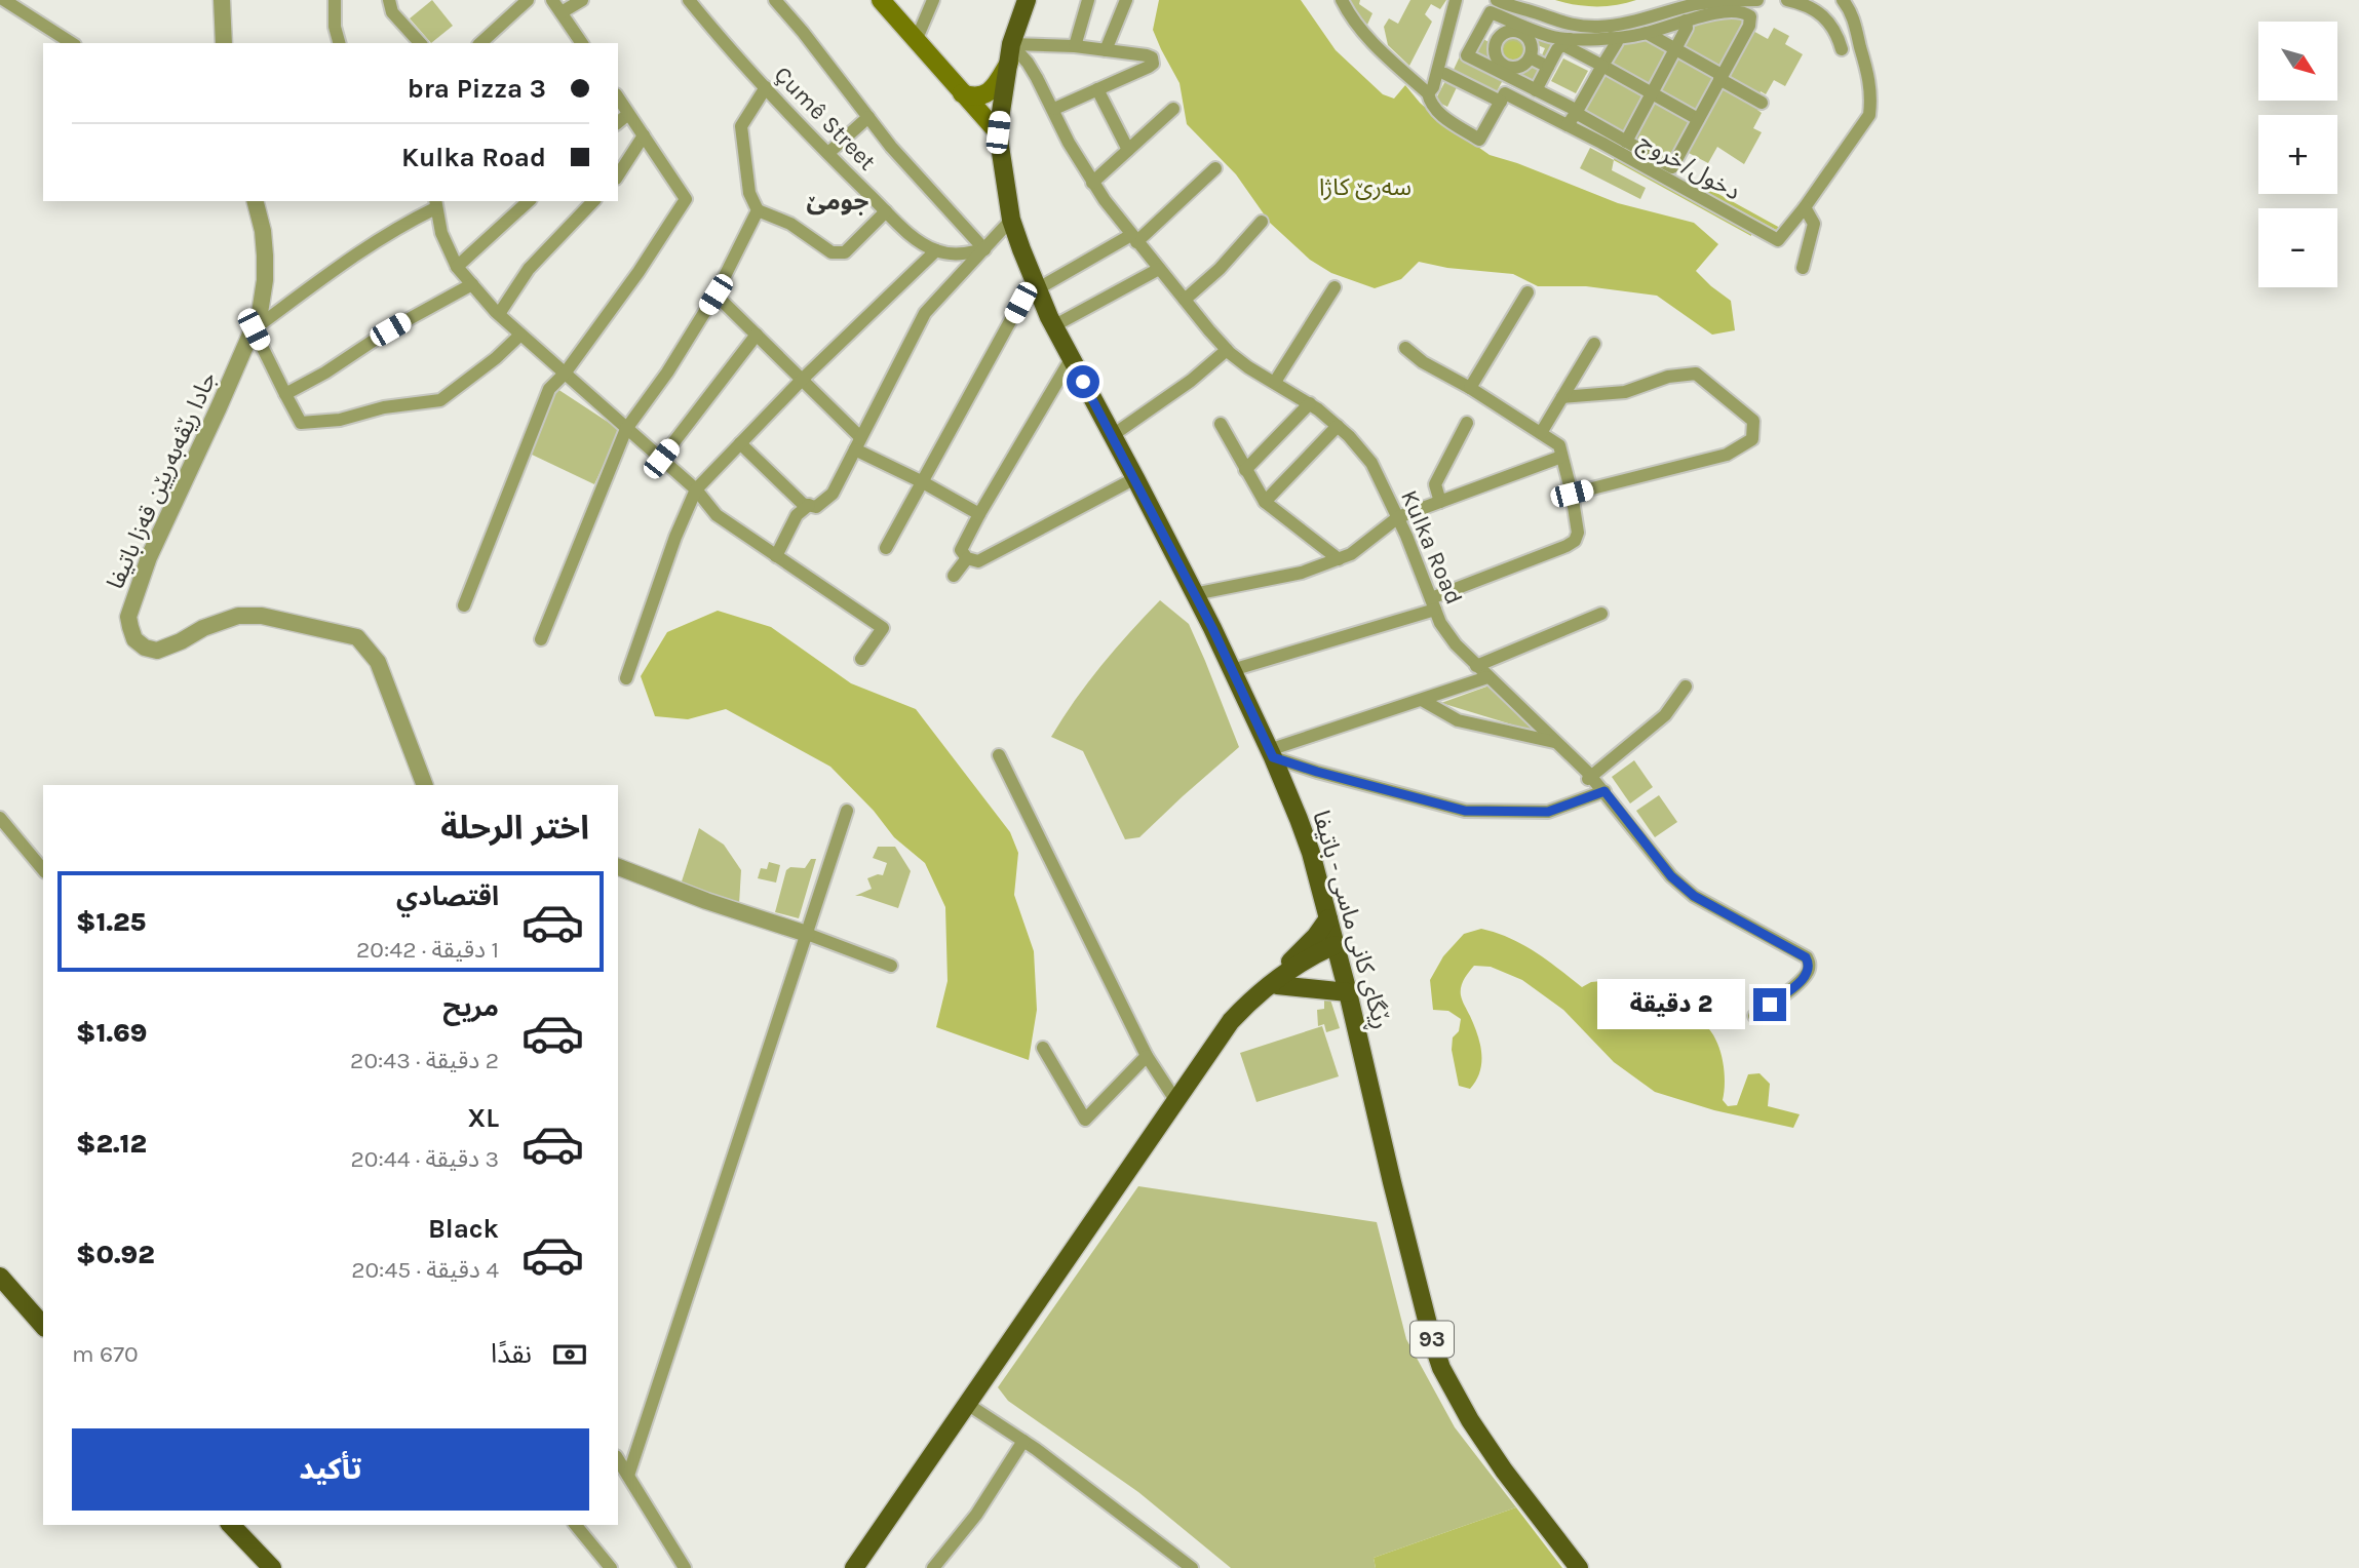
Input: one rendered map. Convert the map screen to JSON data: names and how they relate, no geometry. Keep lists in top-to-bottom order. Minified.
{"streets":{"main road":["ڕێگای کانی ماسی - باتيفا","93"],"street":["Çumê Street","دخول/خروج","جادا رێڤه‌به‌ريێن قه‌زا باتيفا","Kulka Road"]},"crossings":[["Kulka Road","ڕێگای کانی ماسی - باتيفا"]],"districts":["جومێ"],"parks":["سەرێ کاژا"],"north":"bottom right","page":{"map_buttons":["+","−"],"banner":["3 bra Pizza","Kulka Road"],"heading":"اختر الرحلة","list":[{"name":"اقتصادي","note":"1 دقيقة · 20:42","value":"$1.25"},{"name":"مريح","note":"2 دقيقة · 20:43","value":"$1.69"},{"name":"XL","note":"3 دقيقة · 20:44","value":"$2.12"},{"name":"Black","note":"4 دقيقة · 20:45","value":"$0.92"}],"bubble":"2 دقيقة","pay":["نقدًا","670 m"],"buttons":"تأكيد"}}
